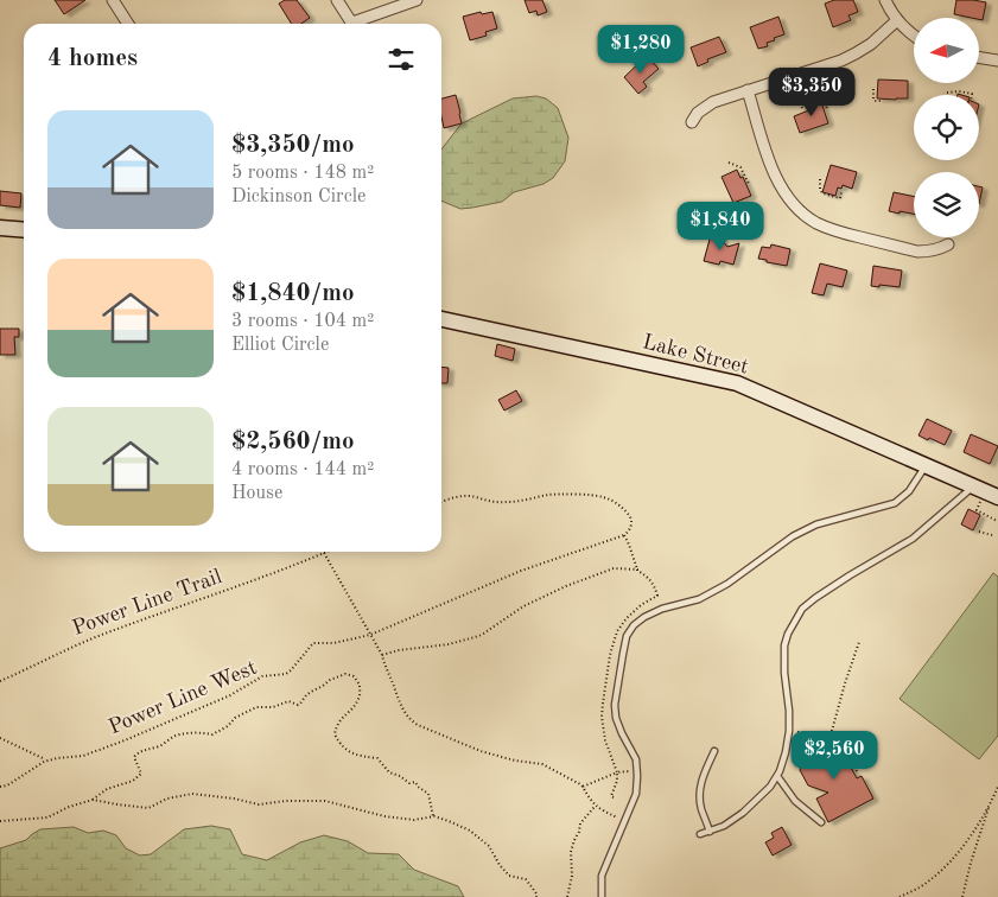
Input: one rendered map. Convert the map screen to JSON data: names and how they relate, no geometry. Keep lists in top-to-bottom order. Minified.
{"streets":{"main road":["Lake Street"],"path":["Power Line Trail","Power Line West"]},"north":"left","page":{"heading":"4 homes","price":["$1,280","$3,350","$1,840","$2,560"],"list":[{"name":"$3,350/mo","note":"5 rooms · 148 m² · Dickinson Circle"},{"name":"$1,840/mo","note":"3 rooms · 104 m² · Elliot Circle"},{"name":"$2,560/mo","note":"4 rooms · 144 m² · House"}]}}
